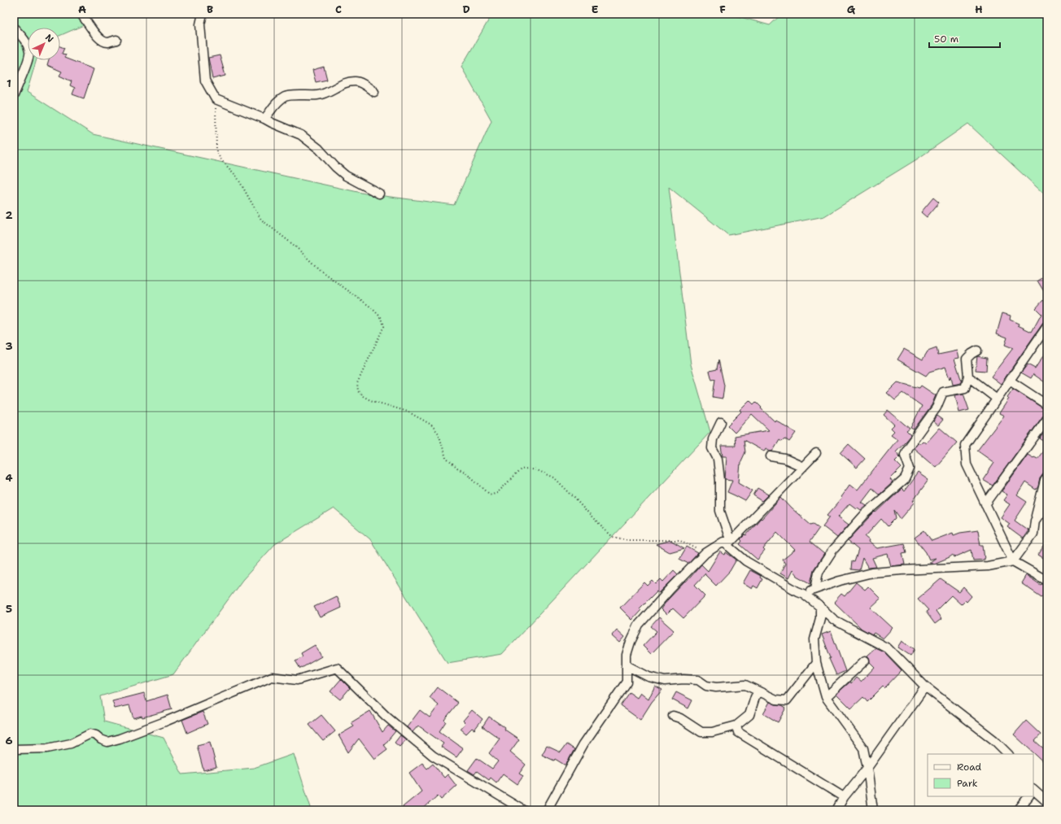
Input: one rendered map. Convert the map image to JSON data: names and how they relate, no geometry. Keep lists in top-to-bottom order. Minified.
{"legend":["Road","Park"],"scale_bar":"50 m","north":"top right","grid":{"columns":["A","B","C","D","E","F","G","H"],"rows":["1","2","3","4","5","6"]}}
